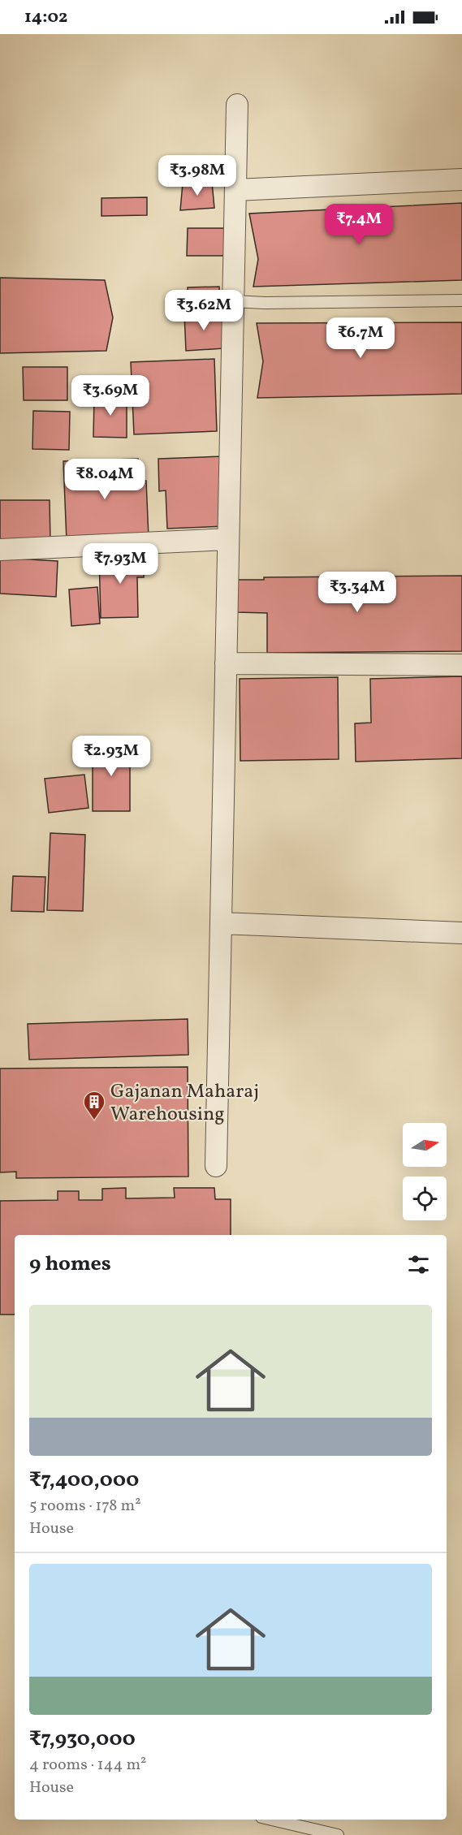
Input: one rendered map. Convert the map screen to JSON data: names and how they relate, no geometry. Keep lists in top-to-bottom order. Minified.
{"places":{"building":["Gajanan Maharaj Warehousing"]},"north":"right","page":{"status":"14:02","price":["₹3.98M","₹7.4M","₹3.62M","₹6.7M","₹3.69M","₹8.04M","₹7.93M","₹3.34M","₹2.93M"],"heading":"9 homes","list":[{"name":"₹7,400,000","note":"5 rooms · 178 m² · House"},{"name":"₹7,930,000","note":"4 rooms · 144 m² · House"}]}}
